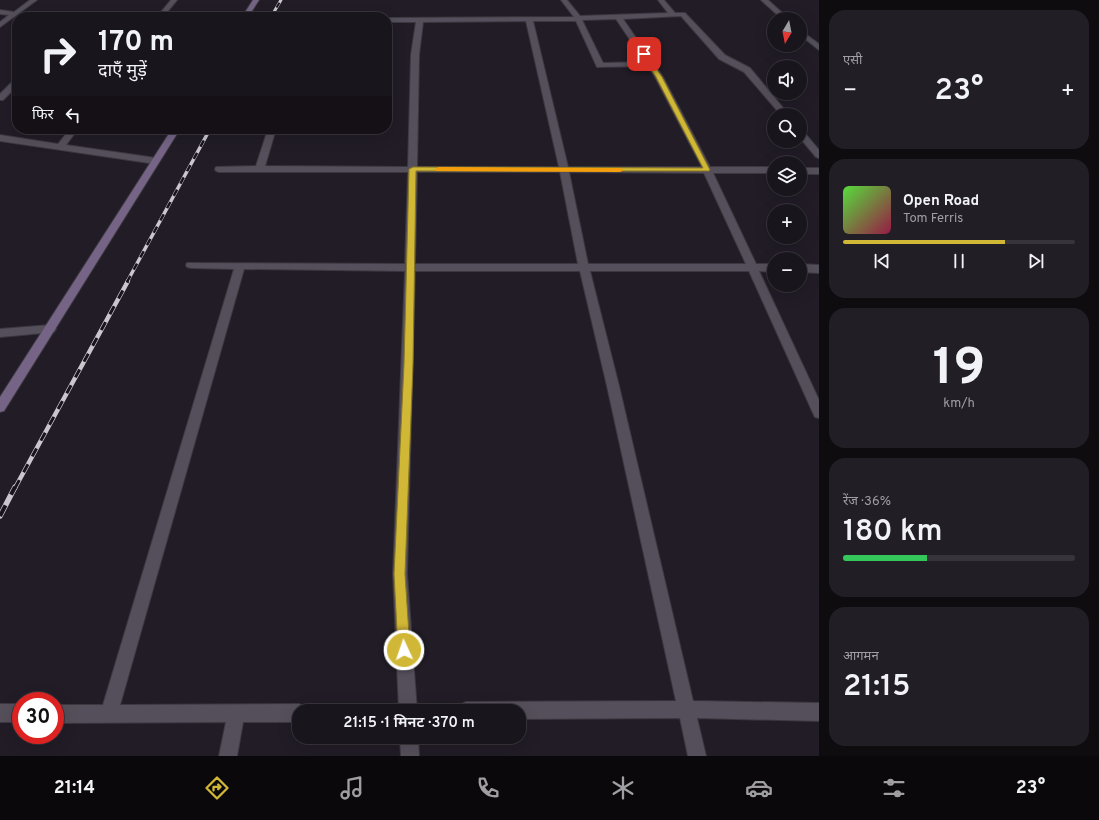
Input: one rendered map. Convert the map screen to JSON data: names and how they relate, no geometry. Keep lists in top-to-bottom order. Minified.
{"north":"bottom","page":{"tile":["एसी",["19","km/h"],["रेंज · 36%","180 km"],["आगमन","21:15"]],"map_buttons":["+","−"],"turn":["170 m","दाएँ मुड़ें"],"heat":["−","23°","+"],"then":"फिर","song":["Open Road","Tom Ferris"],"limit":"30","trip":"21:15 · 1 मिनट · 370 m","tabs":["21:14","23°"]}}
